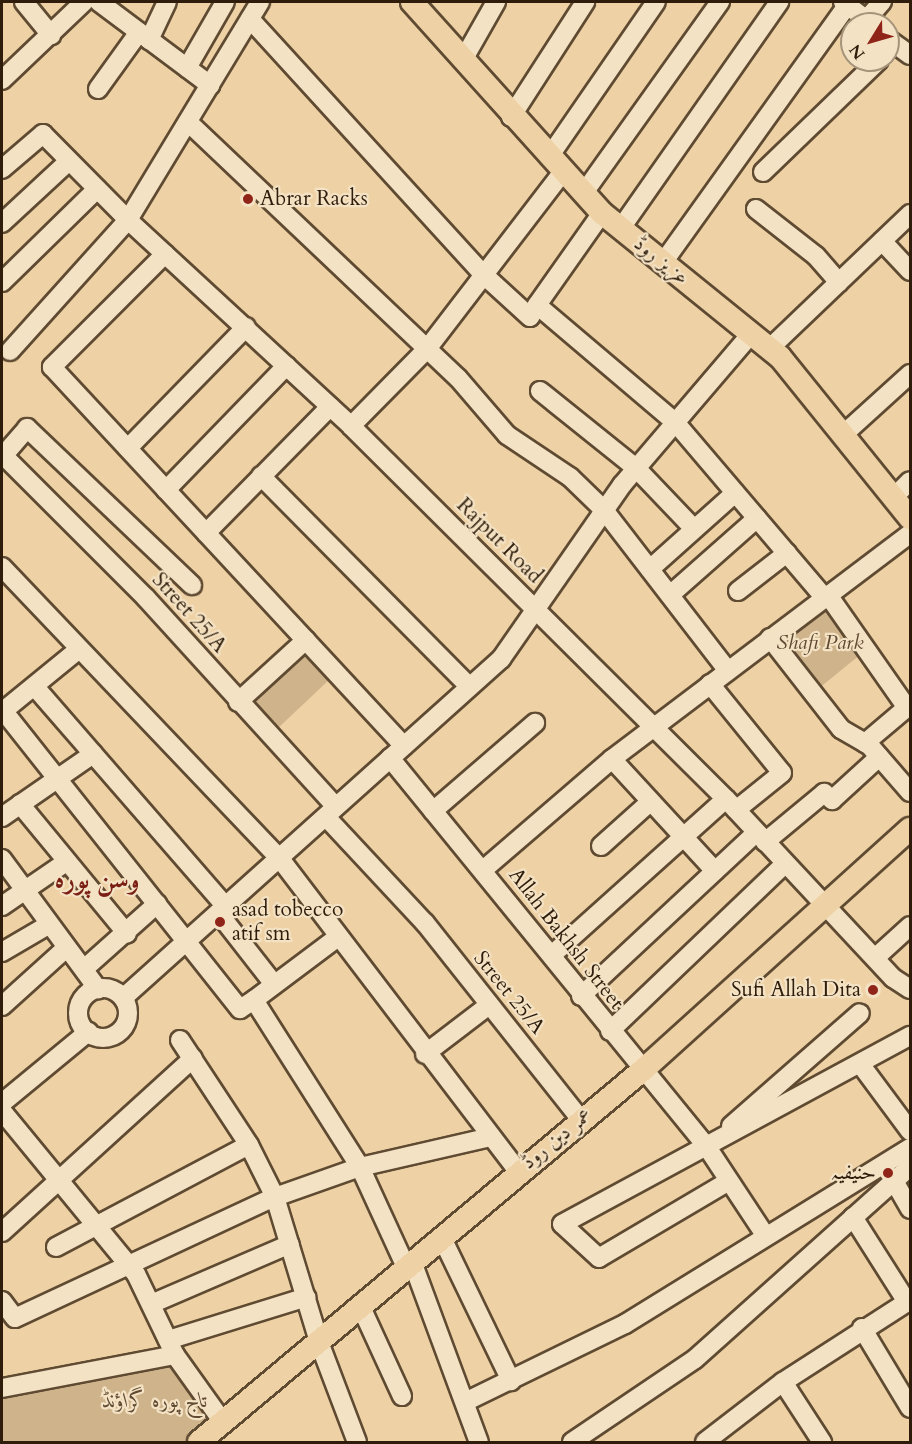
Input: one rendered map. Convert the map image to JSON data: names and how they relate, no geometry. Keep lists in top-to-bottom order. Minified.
{"streets":{"main road":["عزیز روڈ","عمر دین روڈ"],"street":["Rajput Road","Street 25/A","Allah Bakhsh Street"]},"crossings":[["Rajput Road","عمر دین روڈ"],["Street 25/A","عمر دین روڈ"],["Allah Bakhsh Street","عمر دین روڈ"]],"districts":["وسن پورہ"],"parks":["Shafi Park","تاج پورہ گراؤنڈ"],"places":["Abrar Racks","asad tobecco atif sm","Sufi Allah Dita","حنیفیہ"],"north":"bottom left"}
